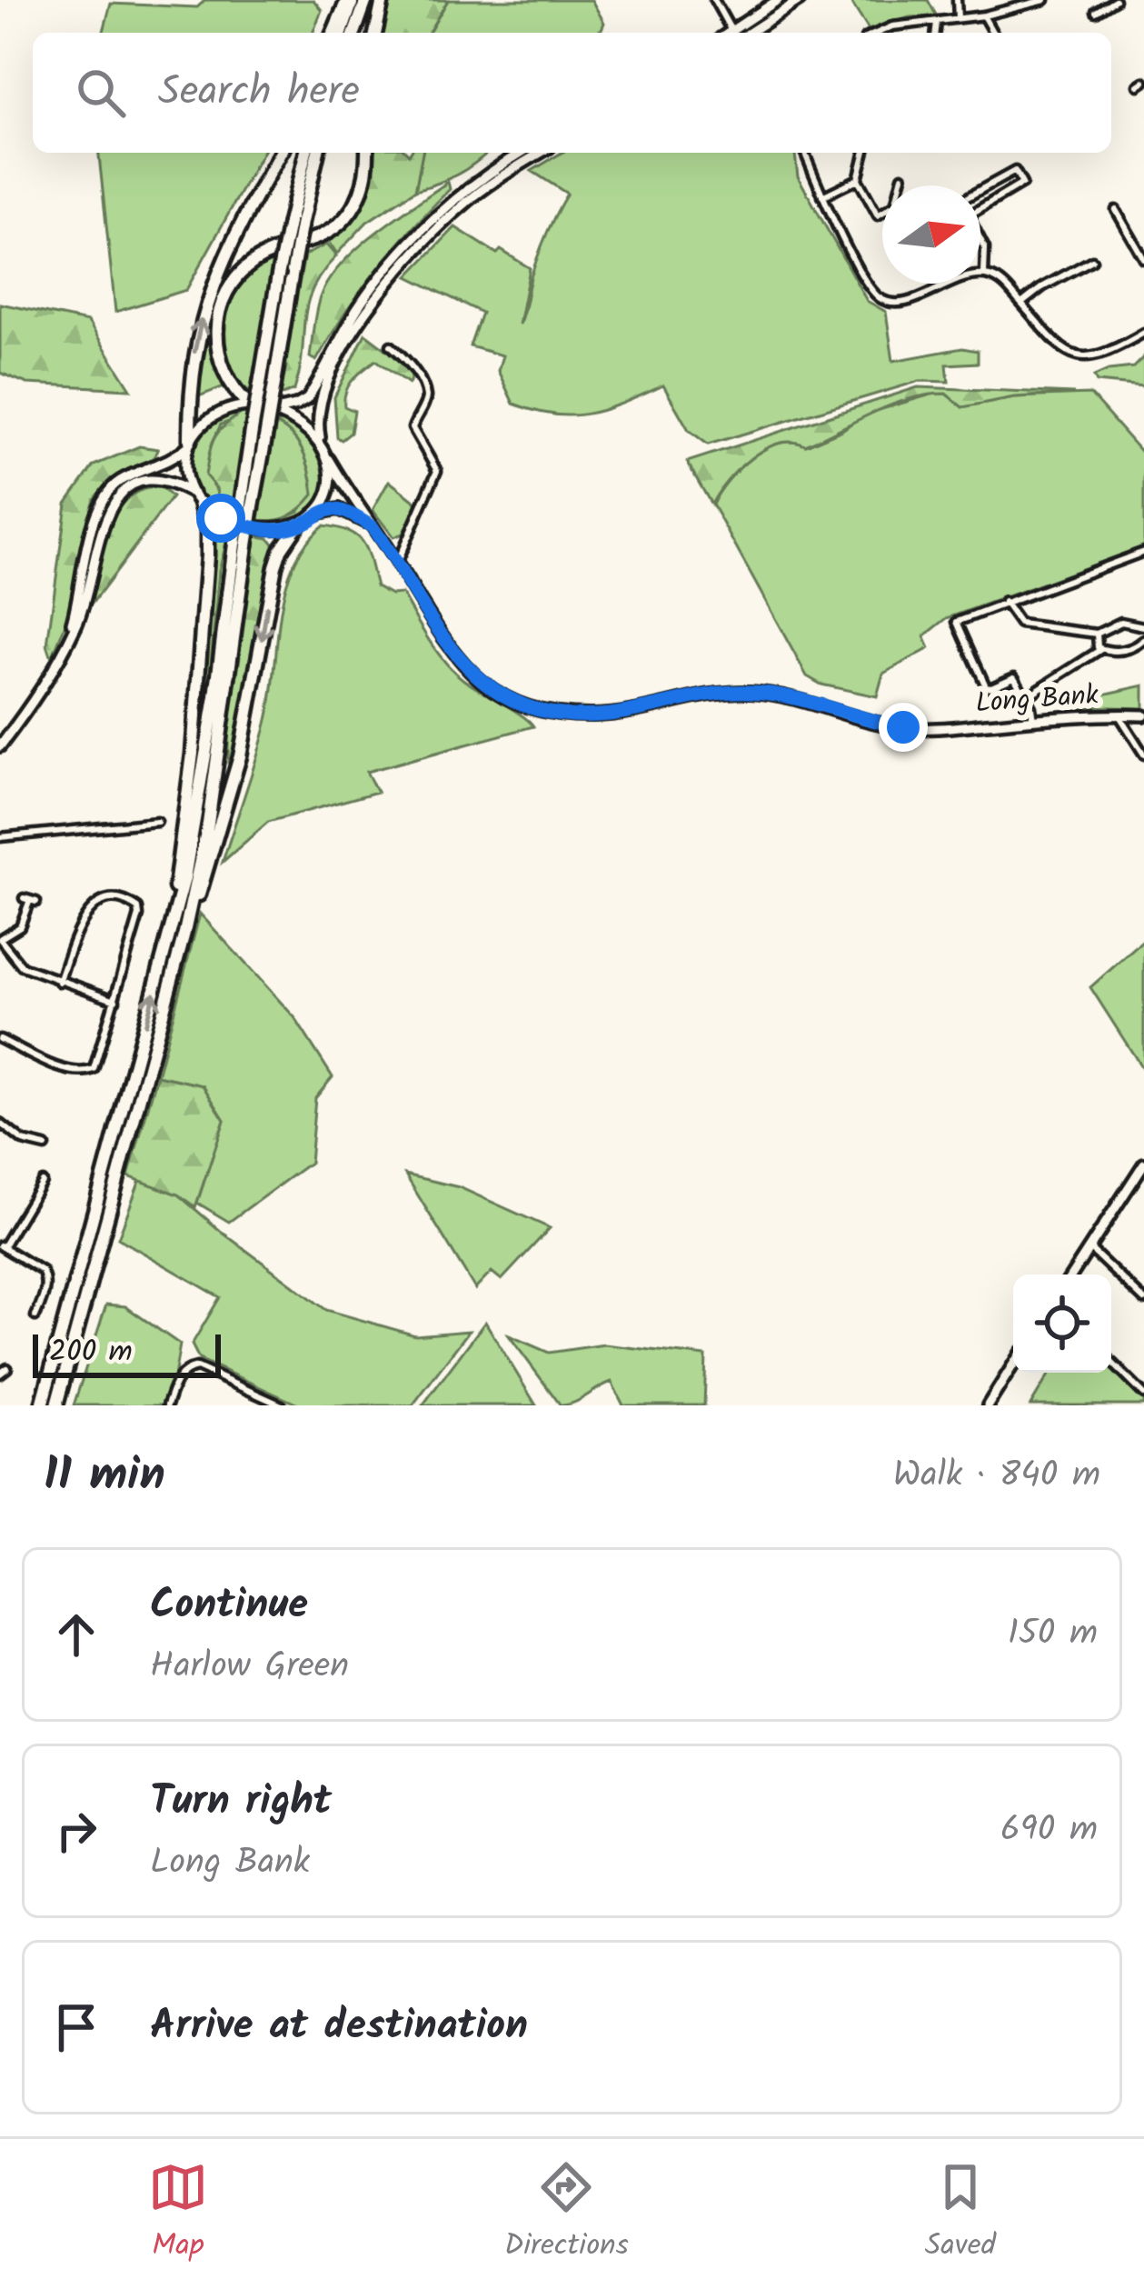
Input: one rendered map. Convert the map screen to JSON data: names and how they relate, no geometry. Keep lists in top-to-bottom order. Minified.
{"streets":{"main road":["Long Bank"]},"scale_bar":"200 m","north":"right","page":{"search":"Search here","scale":"200 m","heading":["11 min","Walk · 840 m"],"list":[["Continue","Harlow Green","150 m"],["Turn right","Long Bank","690 m"],"Arrive at destination"],"nav":["Map","Directions","Saved"]}}
